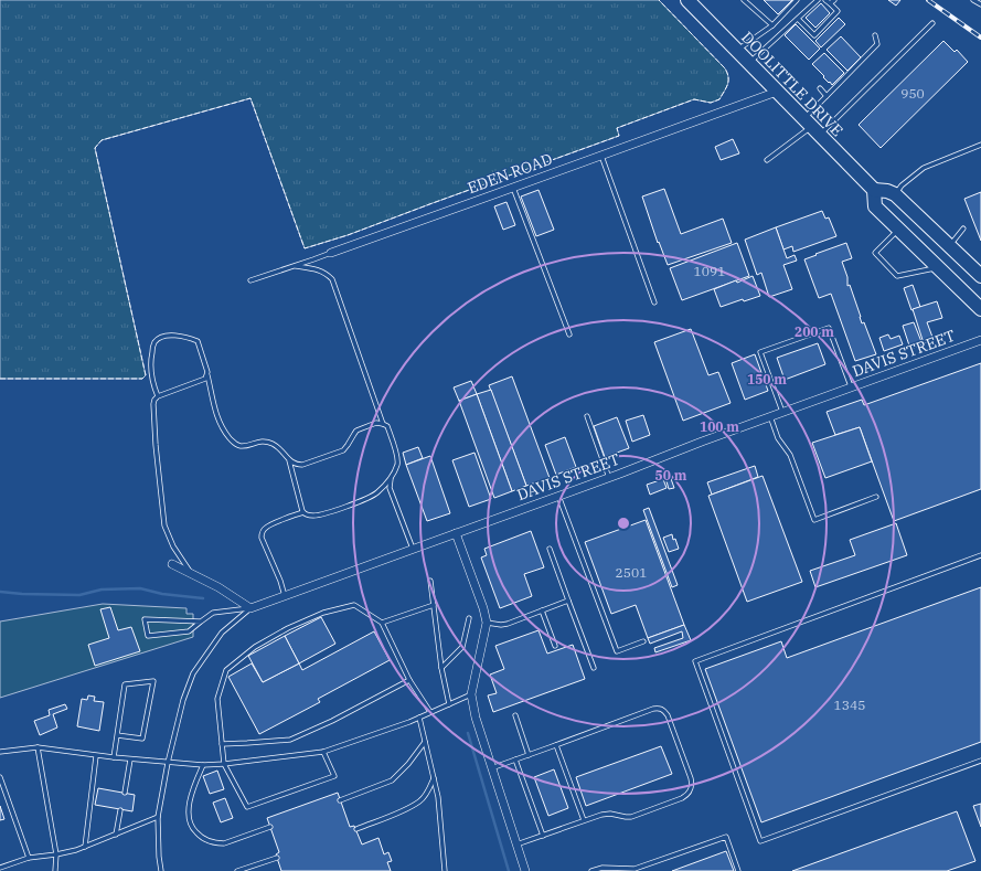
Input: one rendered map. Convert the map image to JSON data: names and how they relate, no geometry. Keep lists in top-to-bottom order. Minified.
{"streets":{"main road":["DOOLITTLE DRIVE"],"street":["EDEN ROAD","DAVIS STREET"]},"crossings":[["DOOLITTLE DRIVE","EDEN ROAD"]],"house_numbers":["950","1091","2501","1345"],"rings":["200 m","150 m","100 m","50 m"]}
